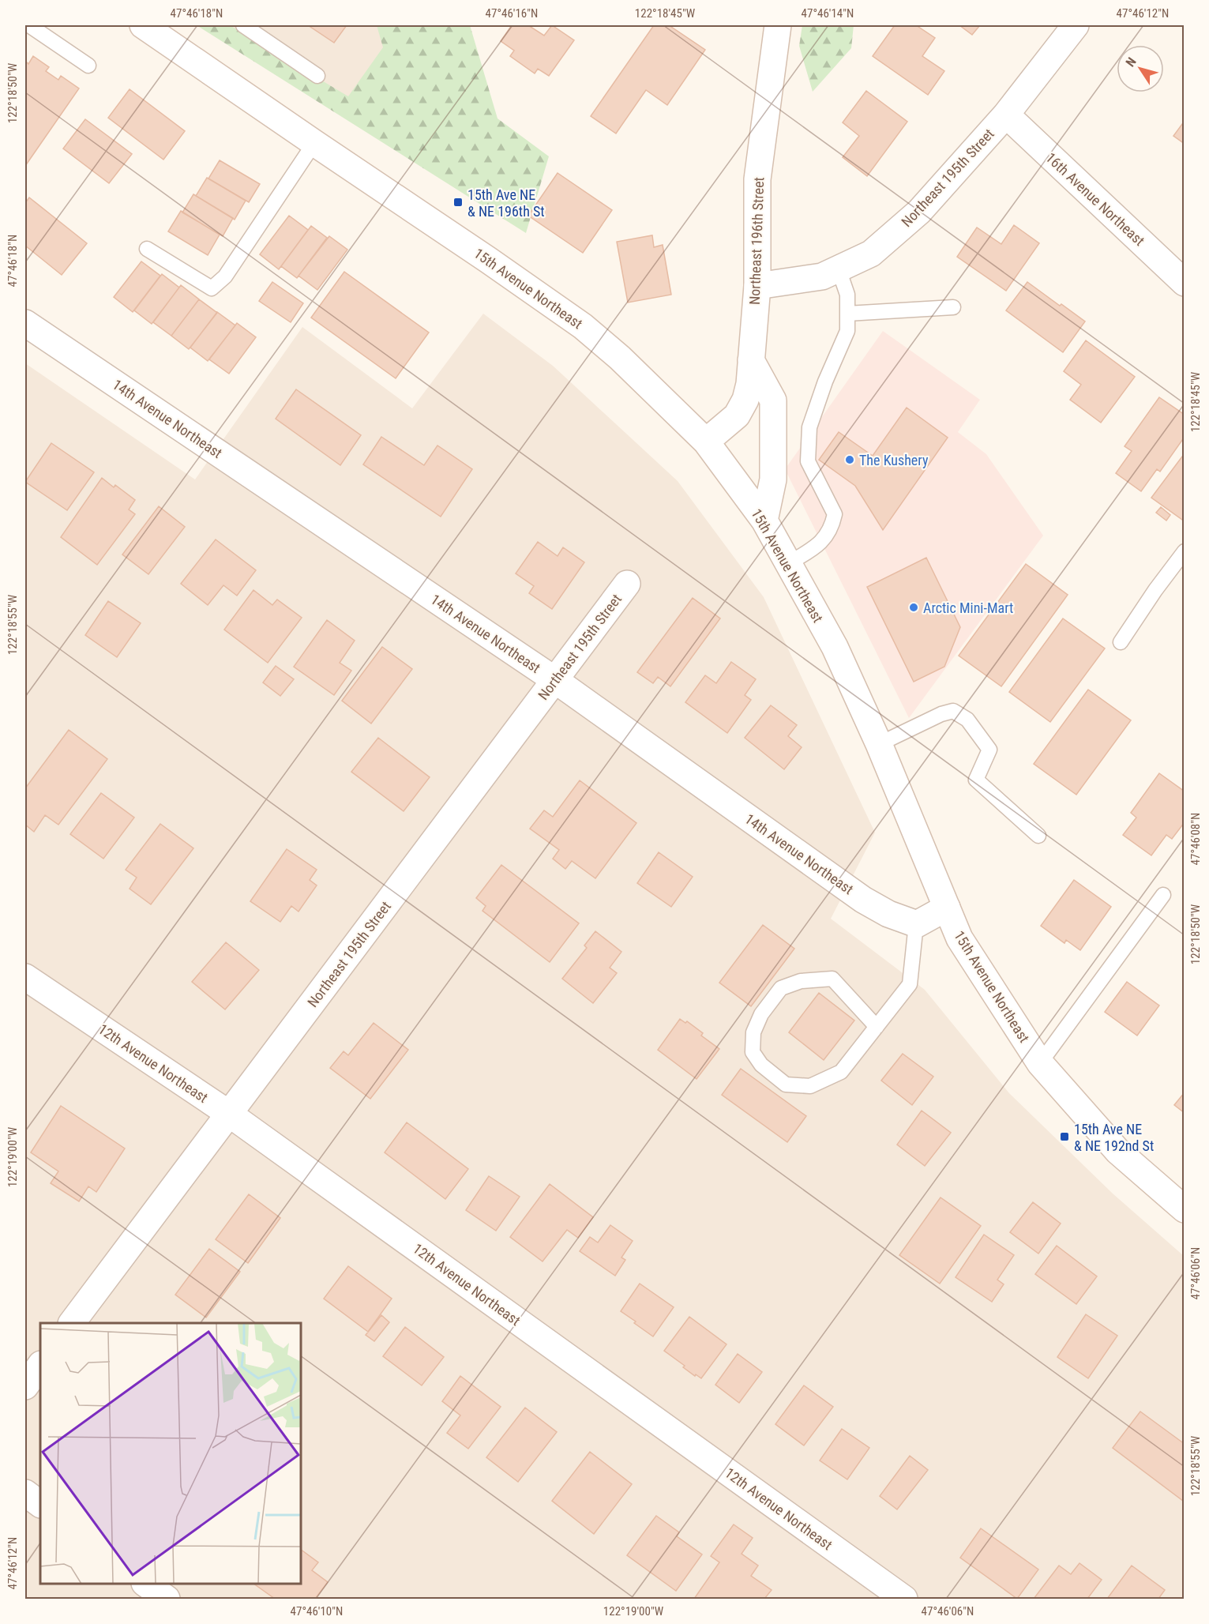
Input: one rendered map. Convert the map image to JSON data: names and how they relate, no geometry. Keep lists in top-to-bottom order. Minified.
{"streets":{"street":["Northeast 195th Street","16th Avenue Northeast","Northeast 196th Street","15th Avenue Northeast","14th Avenue Northeast","12th Avenue Northeast"]},"crossings":[["Northeast 195th Street","16th Avenue Northeast"],["Northeast 195th Street","Northeast 196th Street"],["Northeast 195th Street","14th Avenue Northeast"],["Northeast 195th Street","12th Avenue Northeast"],["Northeast 196th Street","15th Avenue Northeast"]],"places":{"transit":["15th Ave NE & NE 196th St","15th Ave NE & NE 192nd St"],"other":["The Kushery","Arctic Mini-Mart"]},"north":"top left","coordinates":["47°46'18\"N","47°46'16\"N","122°18'45\"W","47°46'14\"N","47°46'12\"N","122°18'50\"W","122°18'55\"W","47°46'08\"N","122°19'00\"W","47°46'06\"N","47°46'10\"N"]}
